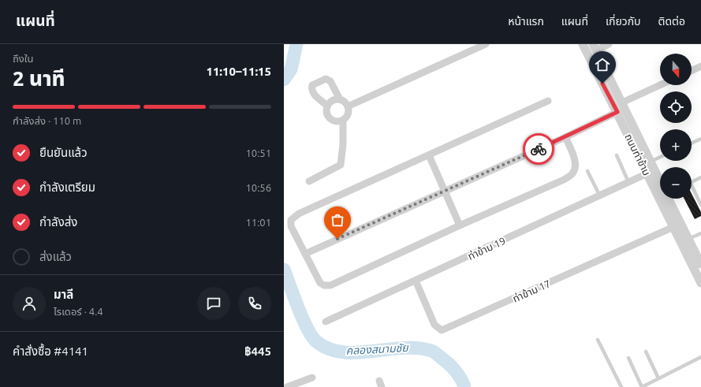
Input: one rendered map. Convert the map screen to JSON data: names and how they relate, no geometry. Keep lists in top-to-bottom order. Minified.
{"streets":{"street":["ถนนท่าข้าม","ท่าข้าม 19","ท่าข้าม 17"]},"crossings":[["ถนนท่าข้าม","ท่าข้าม 19"],["ถนนท่าข้าม","ท่าข้าม 17"],["ท่าข้าม 19","ท่าข้าม 17"]],"water":["คลองสนามชัย"],"north":"bottom","page":{"header":"แผนที่","nav":["หน้าแรก","แผนที่","เกี่ยวกับ","ติดต่อ"],"heading":["2 นาที","ถึงใน","11:10–11:15"],"panel":["มาลี","ไรเดอร์ · 4.4","คำสั่งซื้อ #4141","฿445"],"map_buttons":["+","−"],"bar":"กำลังส่ง · 110 m","list":[["ยืนยันแล้ว","10:51"],["กำลังเตรียม","10:56"],["กำลังส่ง","11:01"],"ส่งแล้ว"]}}
